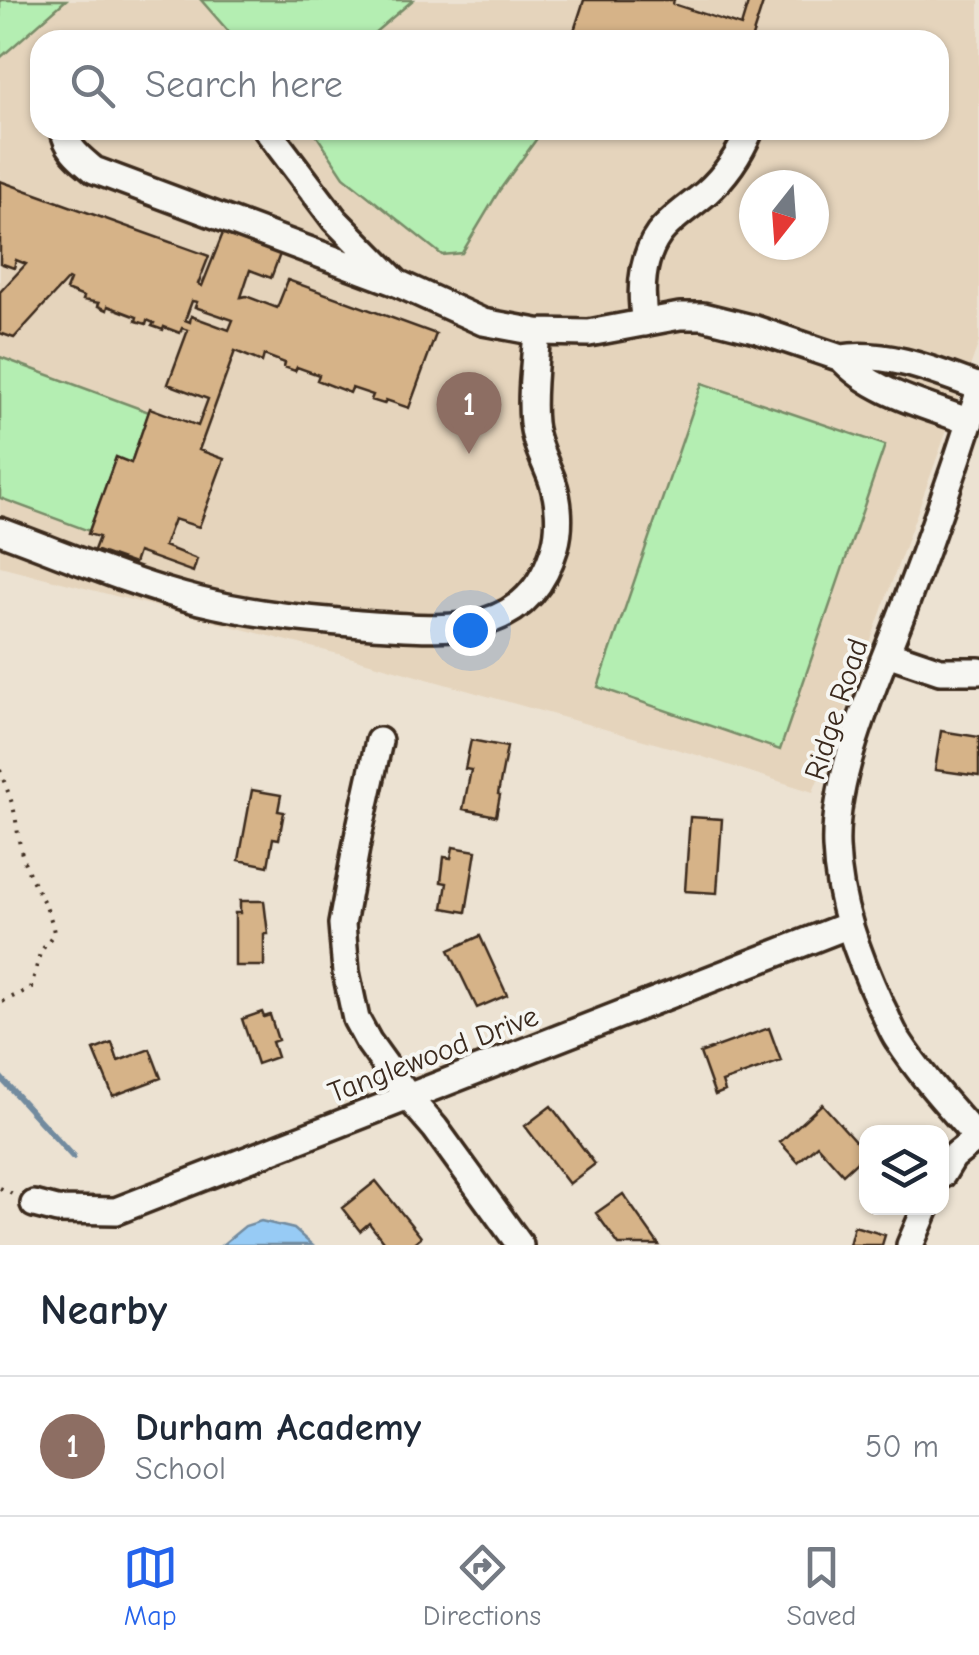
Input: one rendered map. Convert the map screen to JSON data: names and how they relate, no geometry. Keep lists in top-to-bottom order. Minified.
{"streets":{"street":["Ridge Road","Tanglewood Drive"]},"crossings":[["Ridge Road","Tanglewood Drive"]],"north":"bottom","page":{"search":"Search here","pins":"1","heading":"Nearby","list":[{"mark":"1","name":"Durham Academy","note":"School","value":"50 m"}],"nav":["Map","Directions","Saved"]}}
